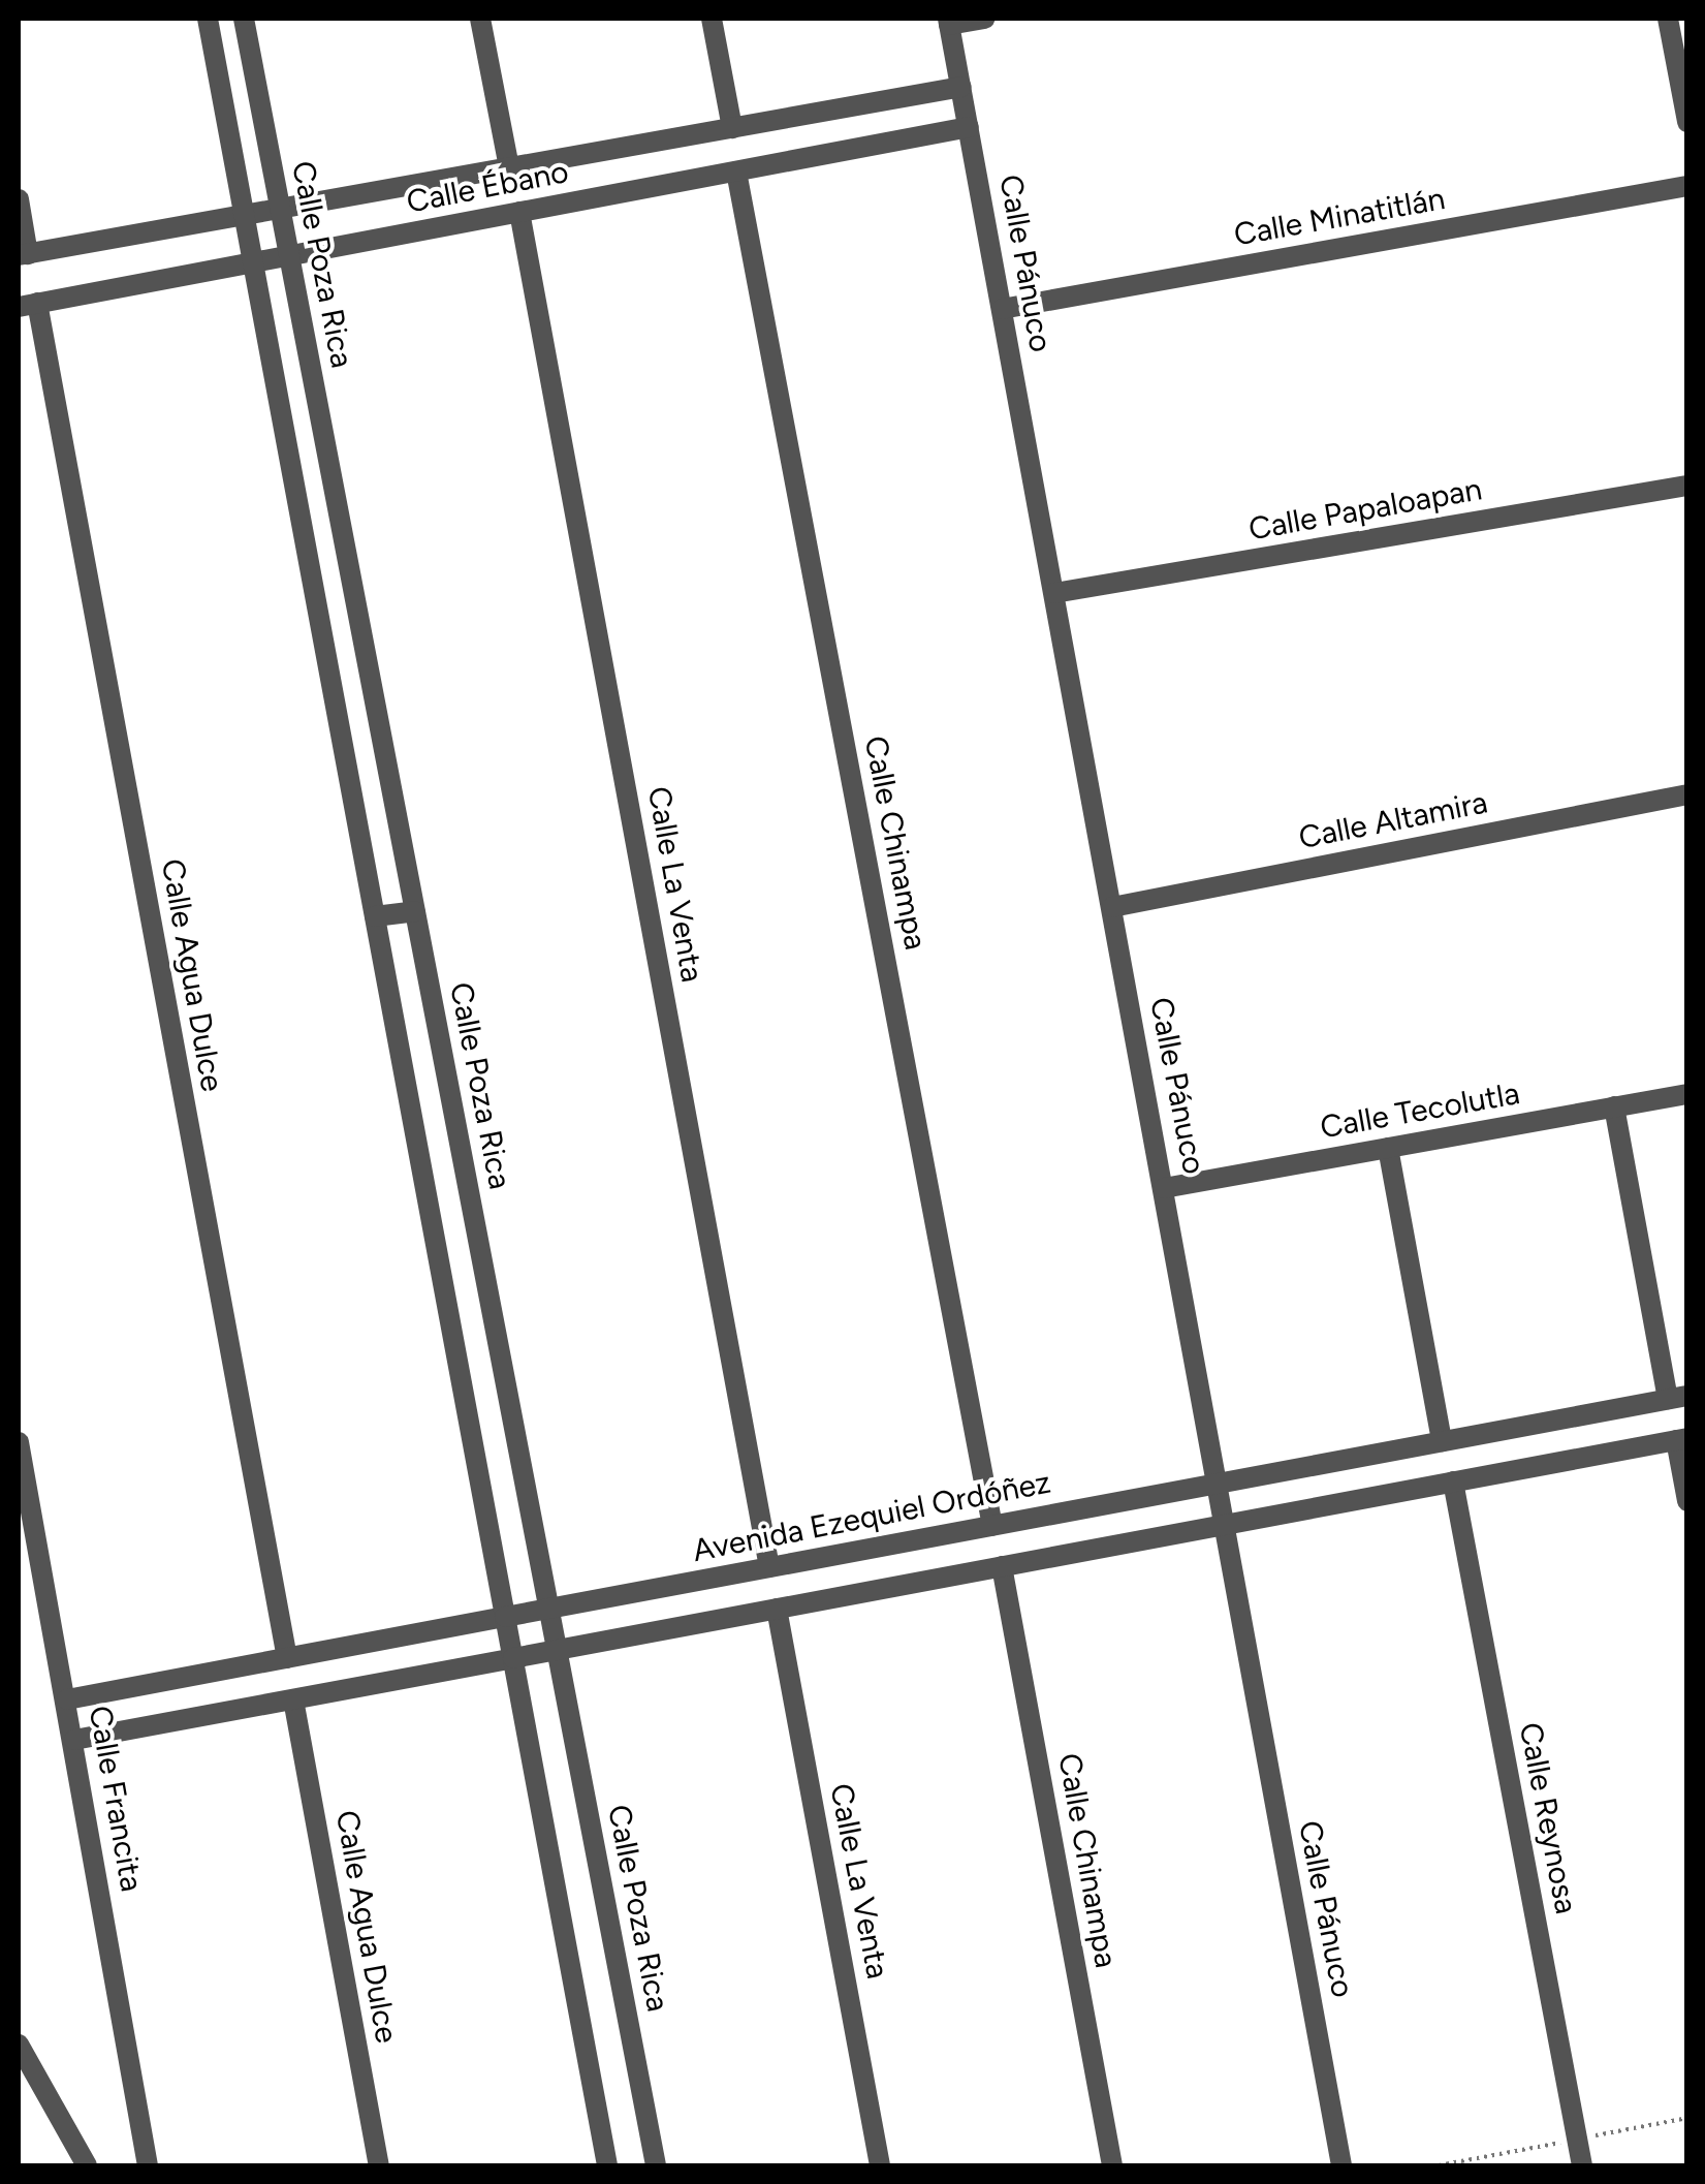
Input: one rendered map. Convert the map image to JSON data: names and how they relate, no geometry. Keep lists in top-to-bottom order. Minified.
{"streets":{"street":["Calle Ébano","Calle Minatitlán","Calle Pánuco","Calle Poza Rica","Calle Papaloapan","Calle Altamira","Calle Chinampa","Calle La Venta","Calle Agua Dulce","Calle Tecolutla","Avenida Ezequiel Ordóñez","Calle Francita","Calle Reynosa"]},"crossings":[["Calle Ébano","Calle Pánuco"],["Calle Ébano","Calle Poza Rica"],["Calle Ébano","Calle Chinampa"],["Calle Ébano","Calle La Venta"],["Calle Ébano","Calle Agua Dulce"],["Calle Minatitlán","Calle Pánuco"],["Calle Pánuco","Calle Papaloapan"],["Calle Pánuco","Calle Altamira"],["Calle Pánuco","Calle Tecolutla"],["Calle Pánuco","Avenida Ezequiel Ordóñez"],["Calle Poza Rica","Avenida Ezequiel Ordóñez"],["Calle Chinampa","Avenida Ezequiel Ordóñez"],["Calle La Venta","Avenida Ezequiel Ordóñez"],["Calle Agua Dulce","Avenida Ezequiel Ordóñez"],["Avenida Ezequiel Ordóñez","Calle Francita"]]}
